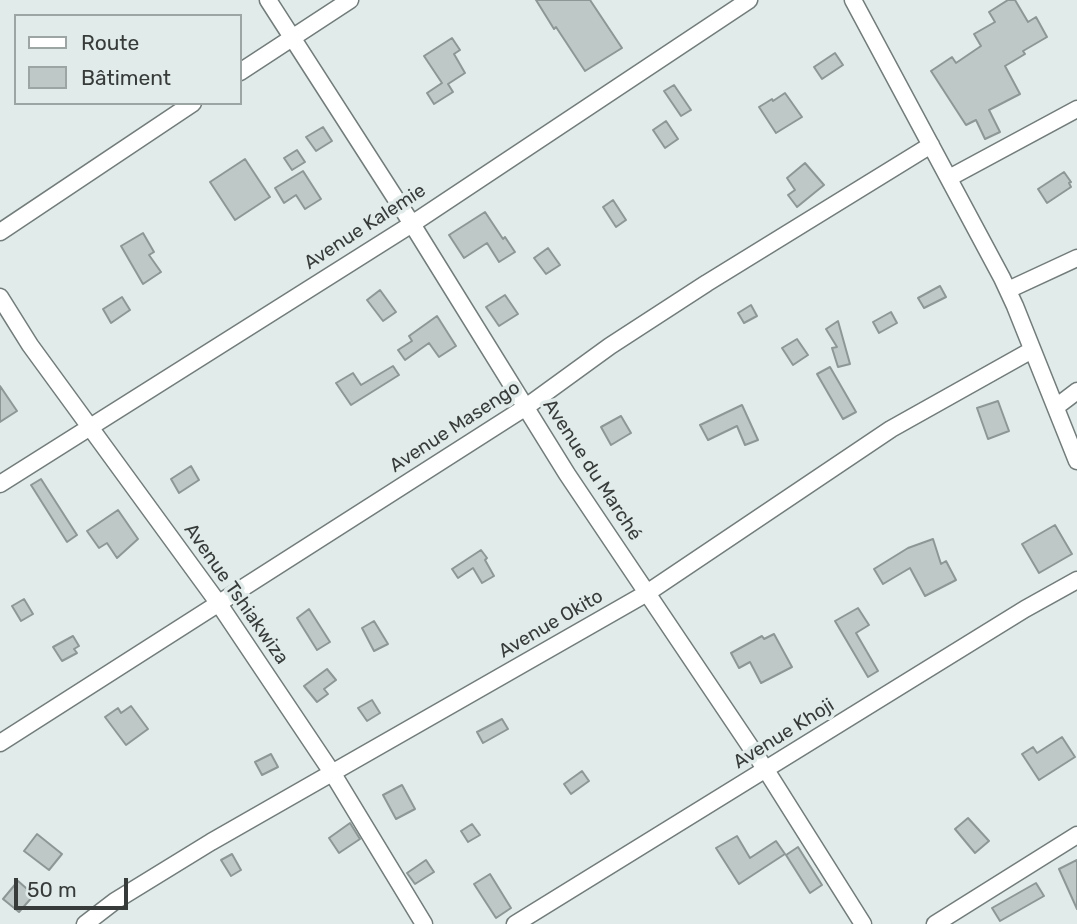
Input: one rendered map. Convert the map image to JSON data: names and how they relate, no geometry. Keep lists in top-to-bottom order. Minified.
{"streets":{"street":["Avenue Kalemie","Avenue Masengo","Avenue du Marché","Avenue Tshiakwiza","Avenue Okito","Avenue Khoji"]},"crossings":[["Avenue Kalemie","Avenue du Marché"],["Avenue Kalemie","Avenue Tshiakwiza"],["Avenue Masengo","Avenue du Marché"],["Avenue Masengo","Avenue Tshiakwiza"],["Avenue du Marché","Avenue Okito"],["Avenue du Marché","Avenue Khoji"],["Avenue Tshiakwiza","Avenue Okito"]],"legend":["Route","Bâtiment"],"scale_bar":"50 m"}
